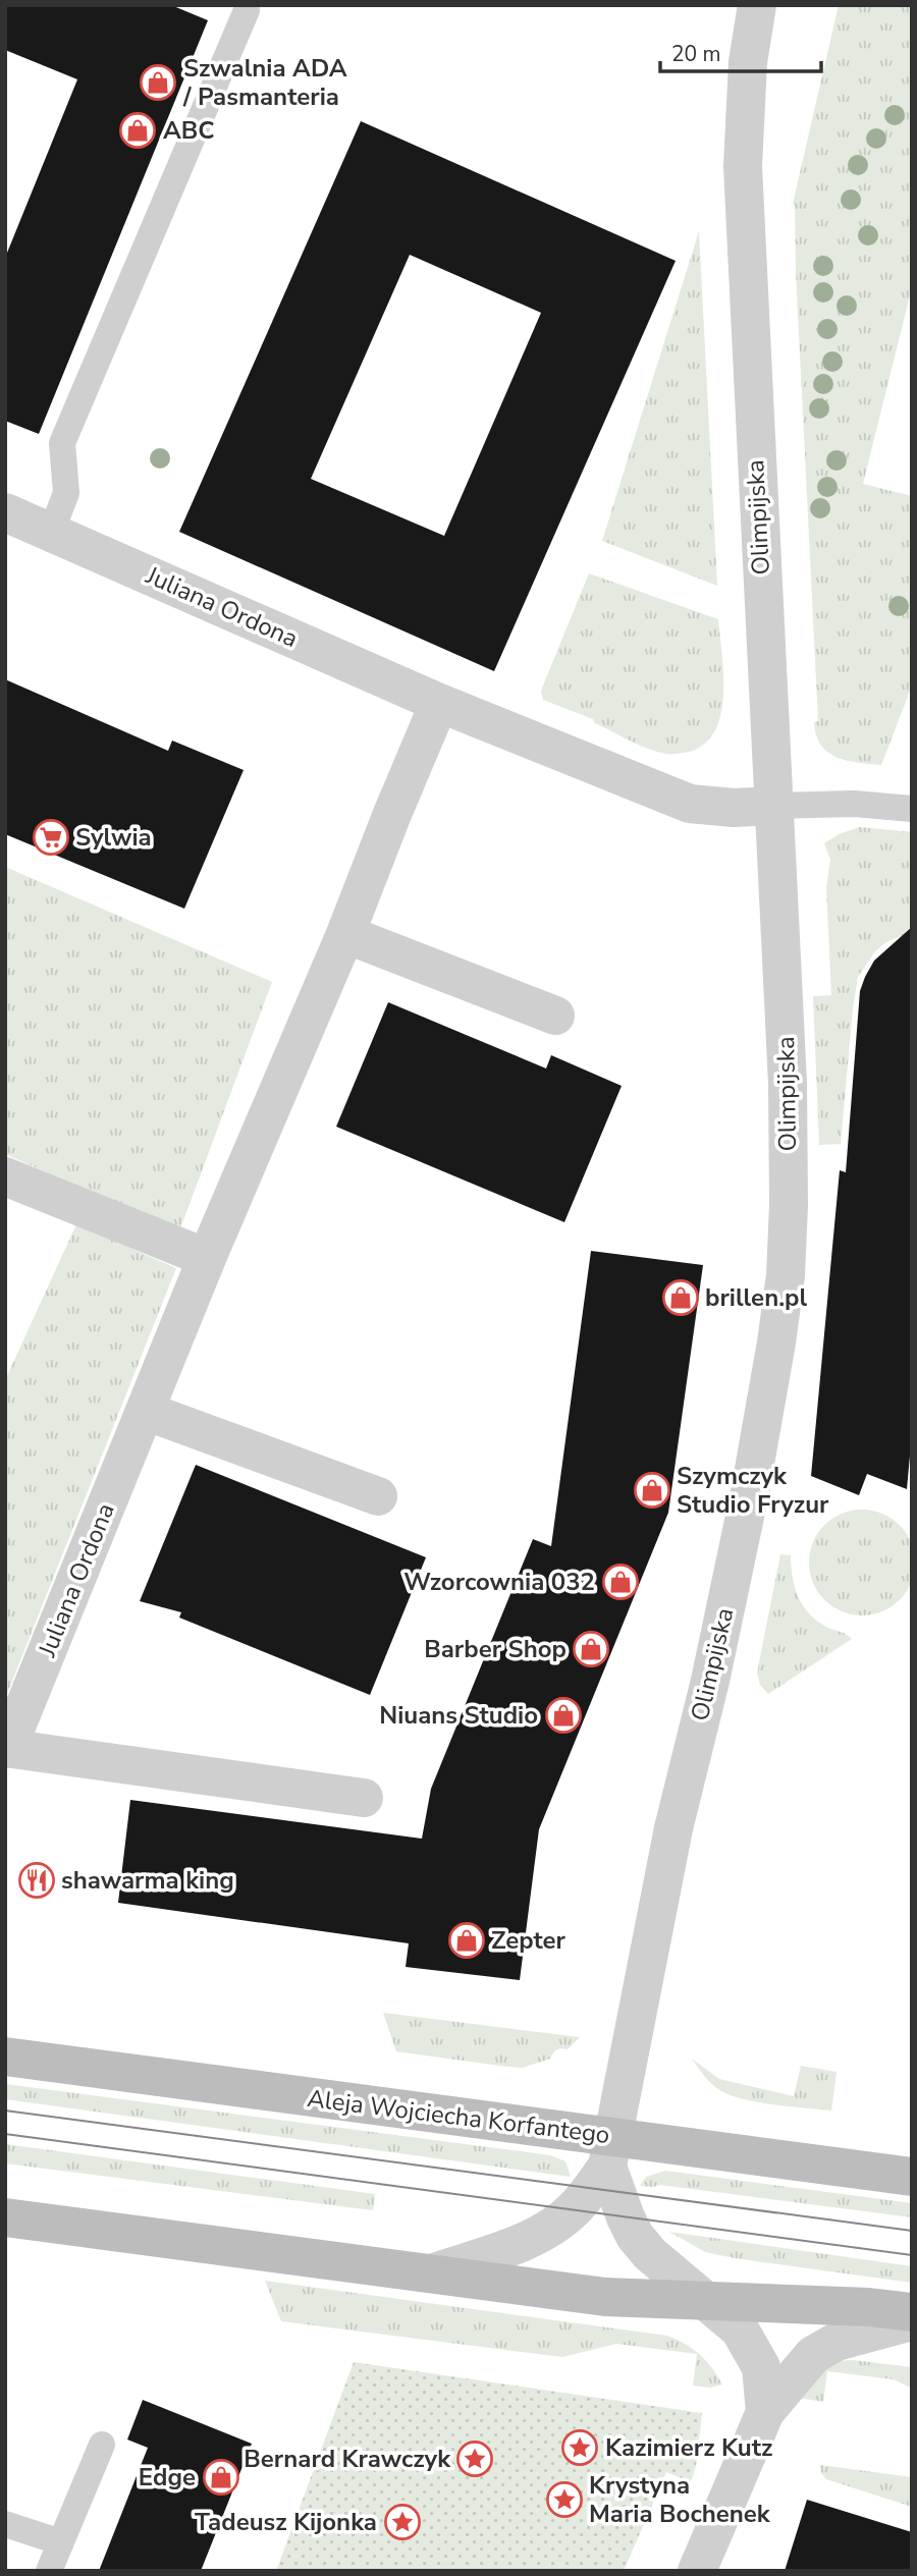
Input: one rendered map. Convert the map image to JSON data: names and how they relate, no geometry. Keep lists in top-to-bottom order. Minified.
{"streets":{"main road":["Aleja Wojciecha Korfantego"],"street":["Olimpijska","Juliana Ordona"]},"crossings":[["Olimpijska","Juliana Ordona"],["Olimpijska","Aleja Wojciecha Korfantego"]],"places":{"shop":["Szwalnia ADA / Pasmanteria","ABC","brillen.pl","Szymczyk Studio Fryzur","Wzorcownia 032","Barber Shop","Niuans Studio","Zepter","Edge"],"supermarket":["Sylwia"],"restaurant":["shawarma king"],"place":["Kazimierz Kutz","Bernard Krawczyk","Krystyna Maria Bochenek","Tadeusz Kijonka"]},"scale_bar":"20 m"}
